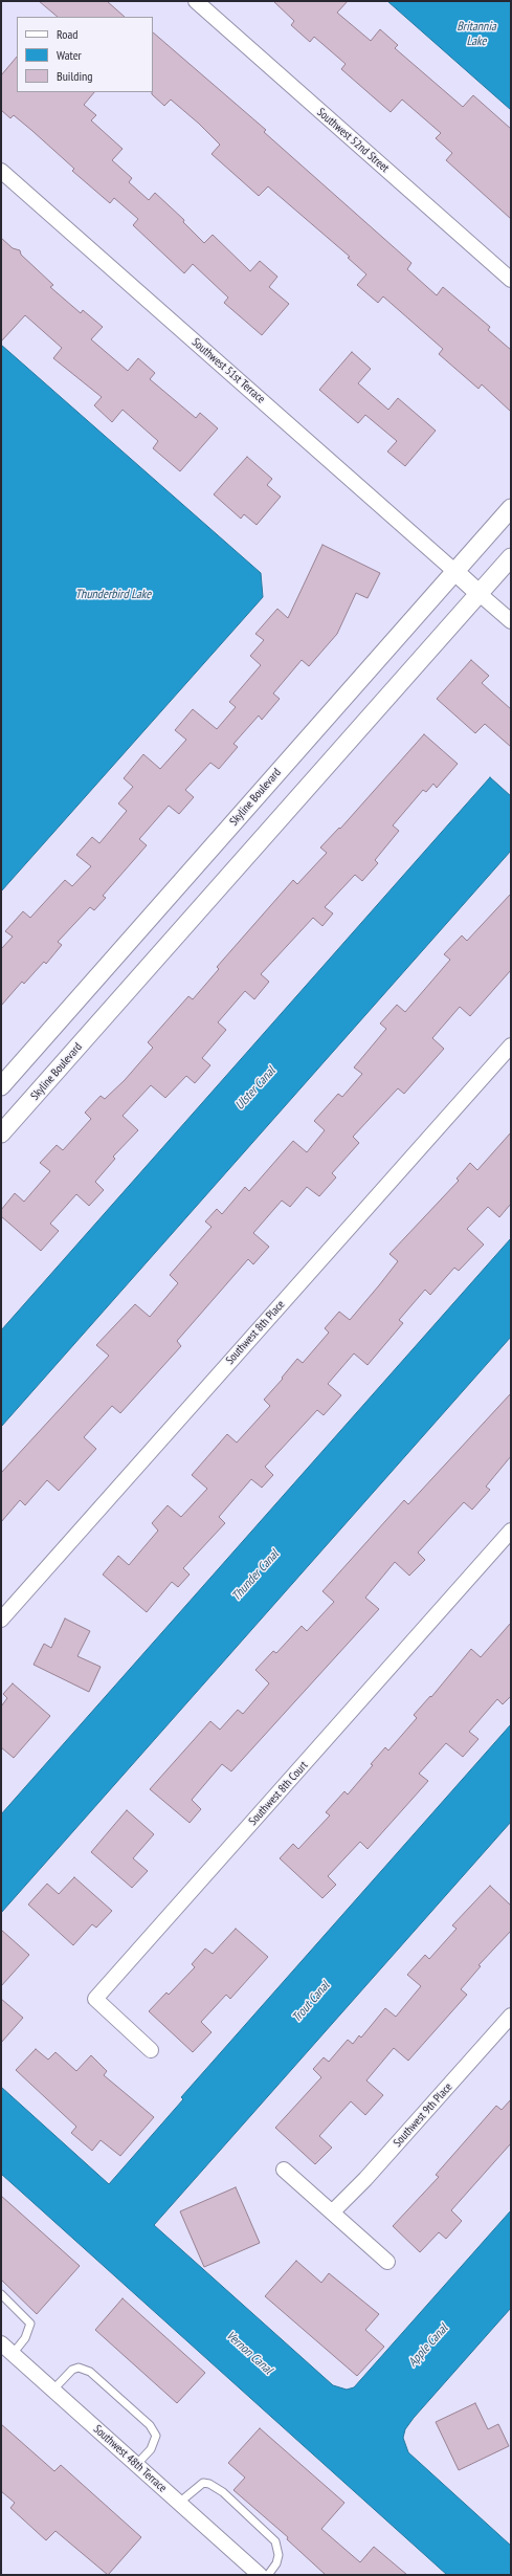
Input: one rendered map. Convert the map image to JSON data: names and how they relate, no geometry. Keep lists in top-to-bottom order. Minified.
{"streets":{"street":["Southwest 52nd Street","Southwest 51st Terrace","Skyline Boulevard","Southwest 8th Place","Southwest 8th Court","Southwest 9th Place","Southwest 48th Terrace"]},"crossings":[["Southwest 51st Terrace","Skyline Boulevard"]],"water":["Britannia Lake","Thunderbird Lake","Ulster Canal","Thunder Canal","Trout Canal","Apple Canal","Vernon Canal"],"legend":["Road","Water","Building"]}
